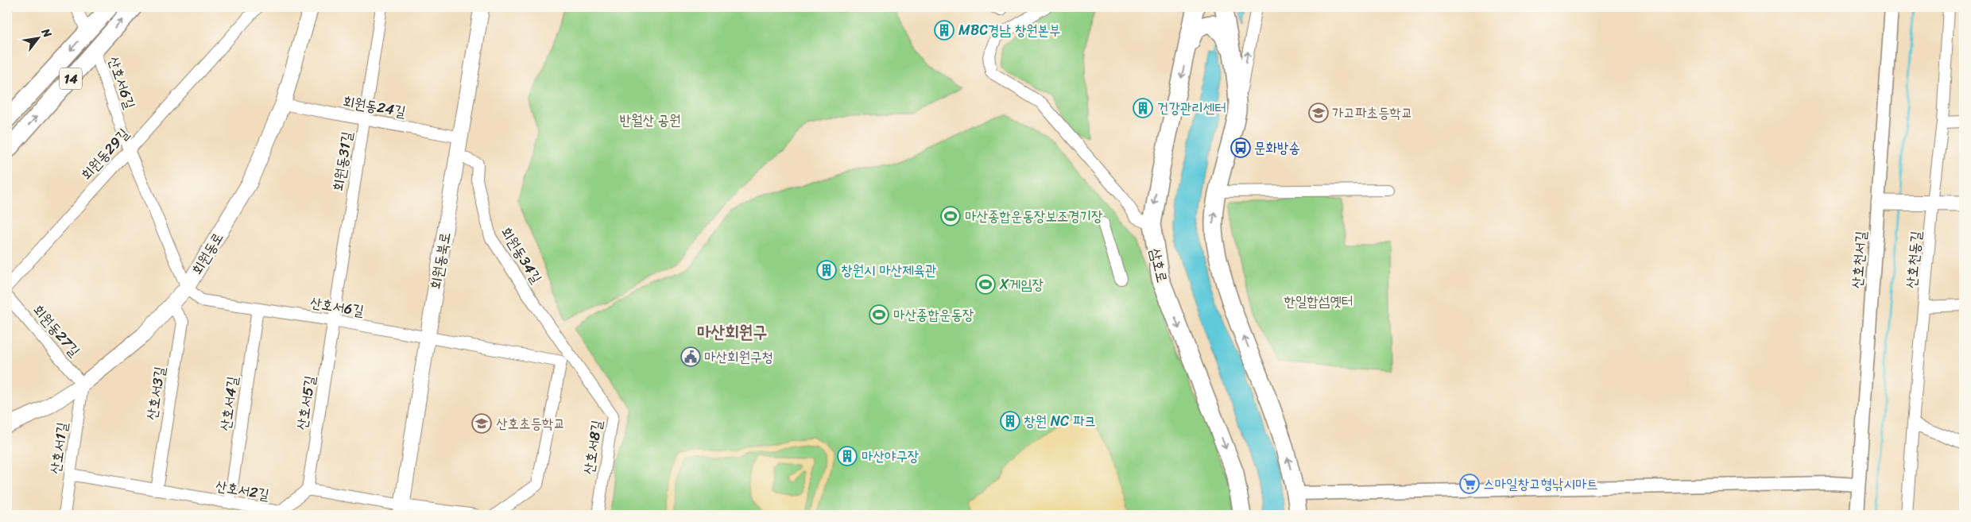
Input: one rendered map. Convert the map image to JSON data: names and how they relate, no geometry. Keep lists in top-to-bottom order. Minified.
{"streets":{"main road":["14","회원동로","회원동북로","삼호로"],"street":["산호서6길","회원동24길","회원동29길","회원동31길","회원동34길","산호천서길","산호천동길","회원동27길","산호서3길","산호서5길","산호서4길","산호서8길","산호서1길","산호서2길"]},"crossings":[["14","산호서6길"],["산호서6길","회원동29길"],["산호서6길","회원동31길"],["산호서6길","회원동로"],["산호서6길","회원동북로"],["산호서6길","산호서5길"],["산호서6길","산호서4길"],["회원동24길","회원동31길"],["회원동24길","회원동로"],["회원동24길","회원동북로"],["회원동31길","산호서5길"],["회원동로","회원동27길"],["회원동로","산호서3길"],["회원동로","산호서1길"],["회원동34길","회원동북로"],["회원동34길","산호서8길"],["회원동27길","산호서1길"],["산호서3길","산호서2길"],["산호서5길","산호서2길"],["산호서4길","산호서2길"],["산호서1길","산호서2길"]],"districts":["마산회원구"],"parks":["반월산 공원","한일합섬옛터"],"places":{"building":["MBC경남 창원본부","건강관리센터","창원시 마산제육관","창원 NC 파크","마산야구장"],"school or university":["가고파초등학교","산호초등학교"],"bus stop":["문화방송"],"sports":["마산종합운동장보조경기장","X게임장","마산종합운동장"],"public building":["마산회원구청"],"supermarket":["스마일창고형낚시마트"]},"north":"top right"}
